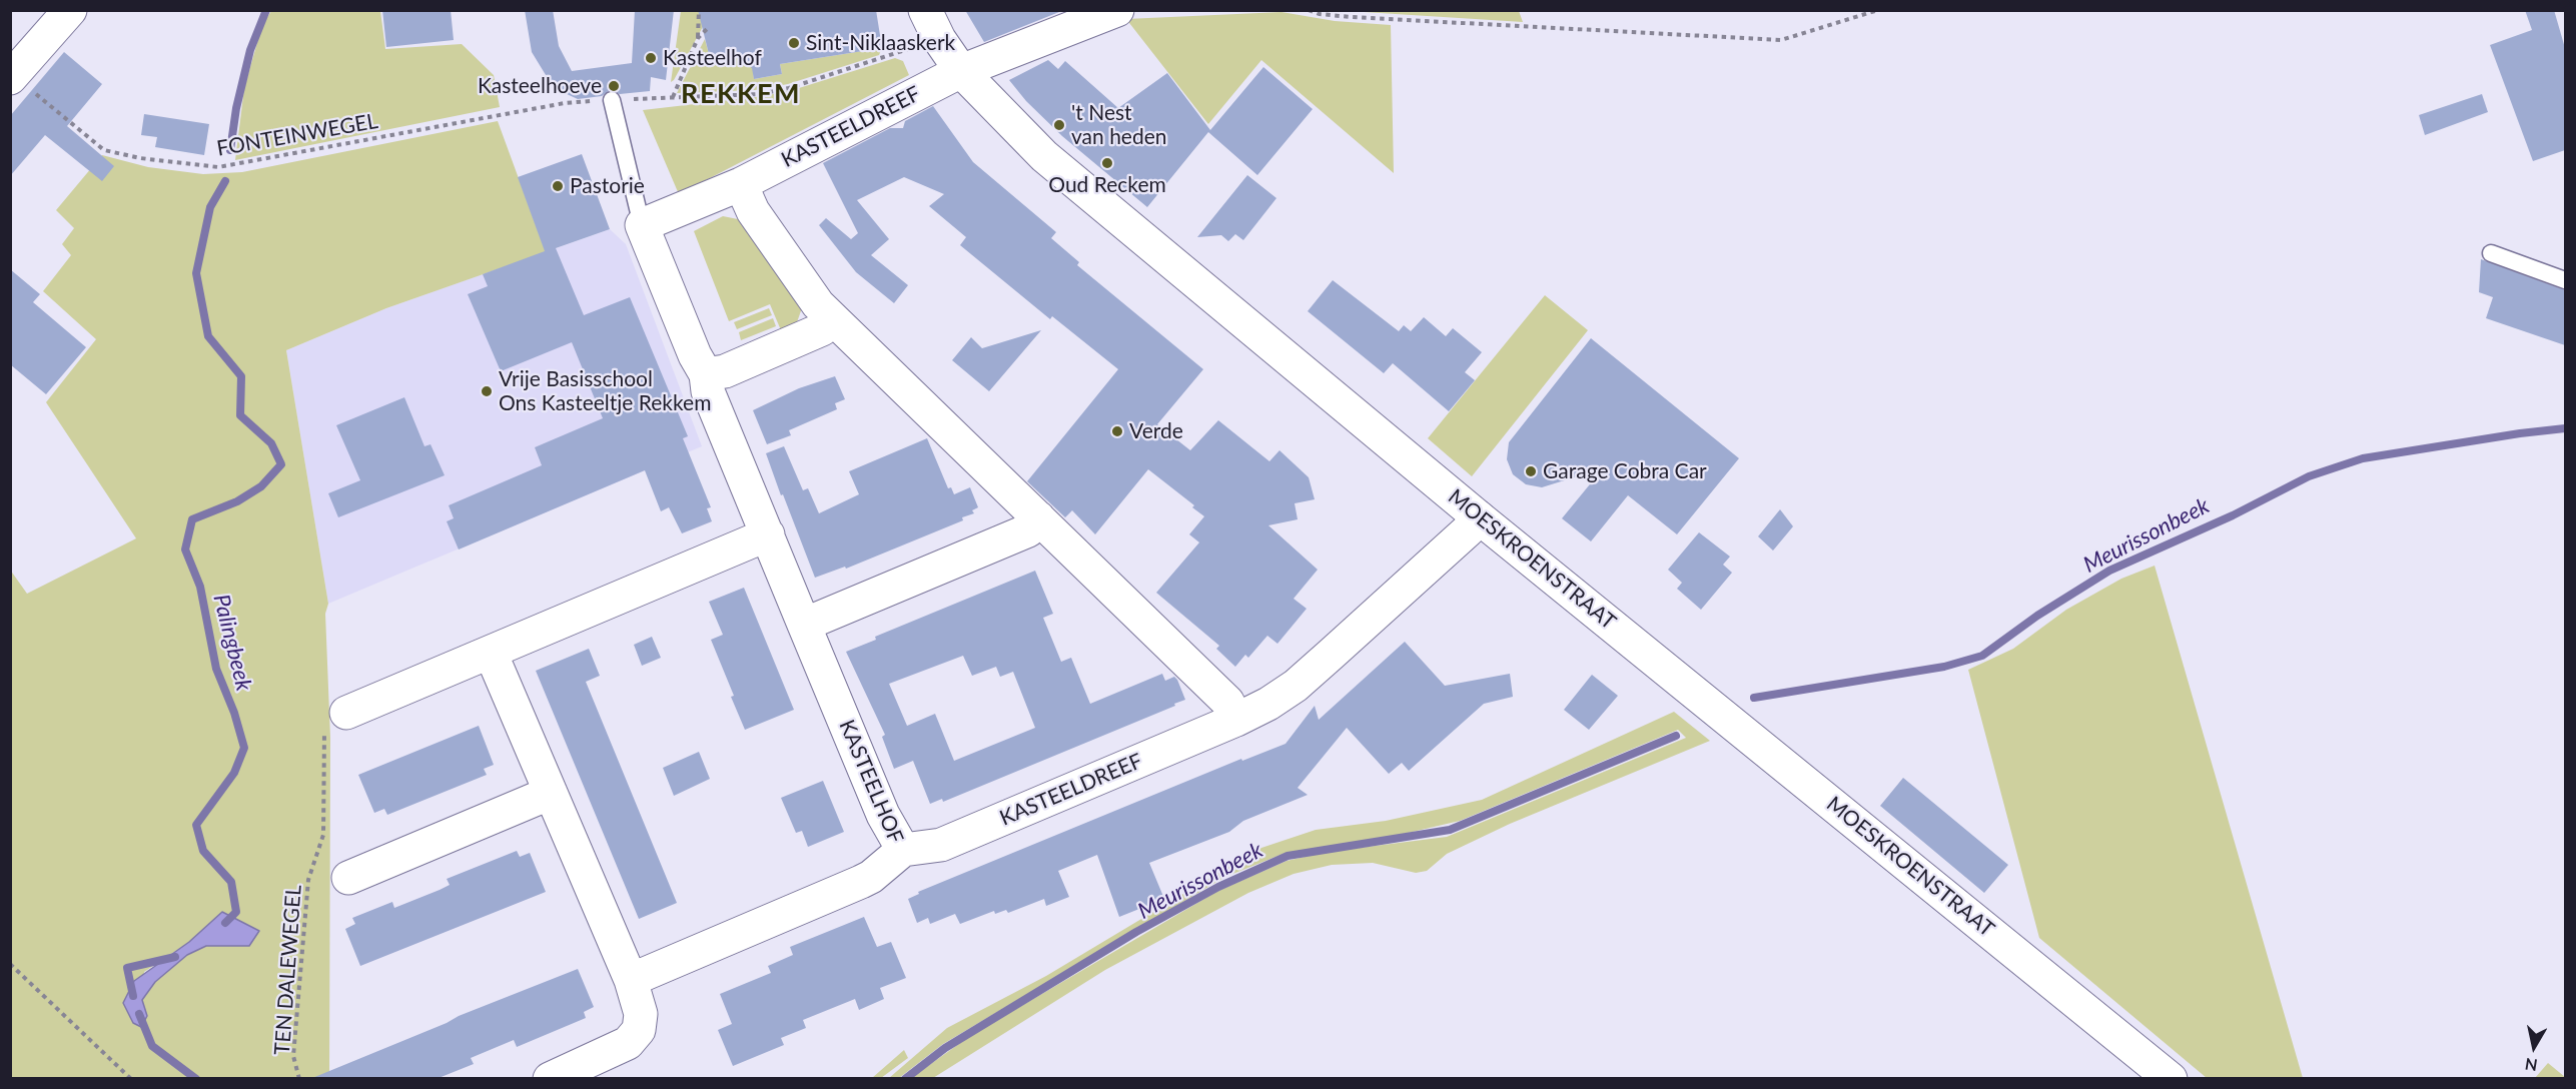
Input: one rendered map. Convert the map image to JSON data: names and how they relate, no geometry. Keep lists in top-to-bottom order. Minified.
{"streets":{"street":["KASTEELDREEF","MOESKROENSTRAAT","KASTEELHOF"],"path":["FONTEINWEGEL","TEN DALEWEGEL"]},"crossings":[["KASTEELDREEF","MOESKROENSTRAAT"],["KASTEELDREEF","KASTEELHOF"]],"districts":["REKKEM"],"water":["Meurissonbeek","Palingbeek"],"places":["Sint-Niklaaskerk","Kasteelhof","Kasteelhoeve","'t Nest van heden","Oud Reckem","Pastorie","Vrije Basisschool Ons Kasteeltje Rekkem","Verde","Garage Cobra Car"],"north":"bottom"}
